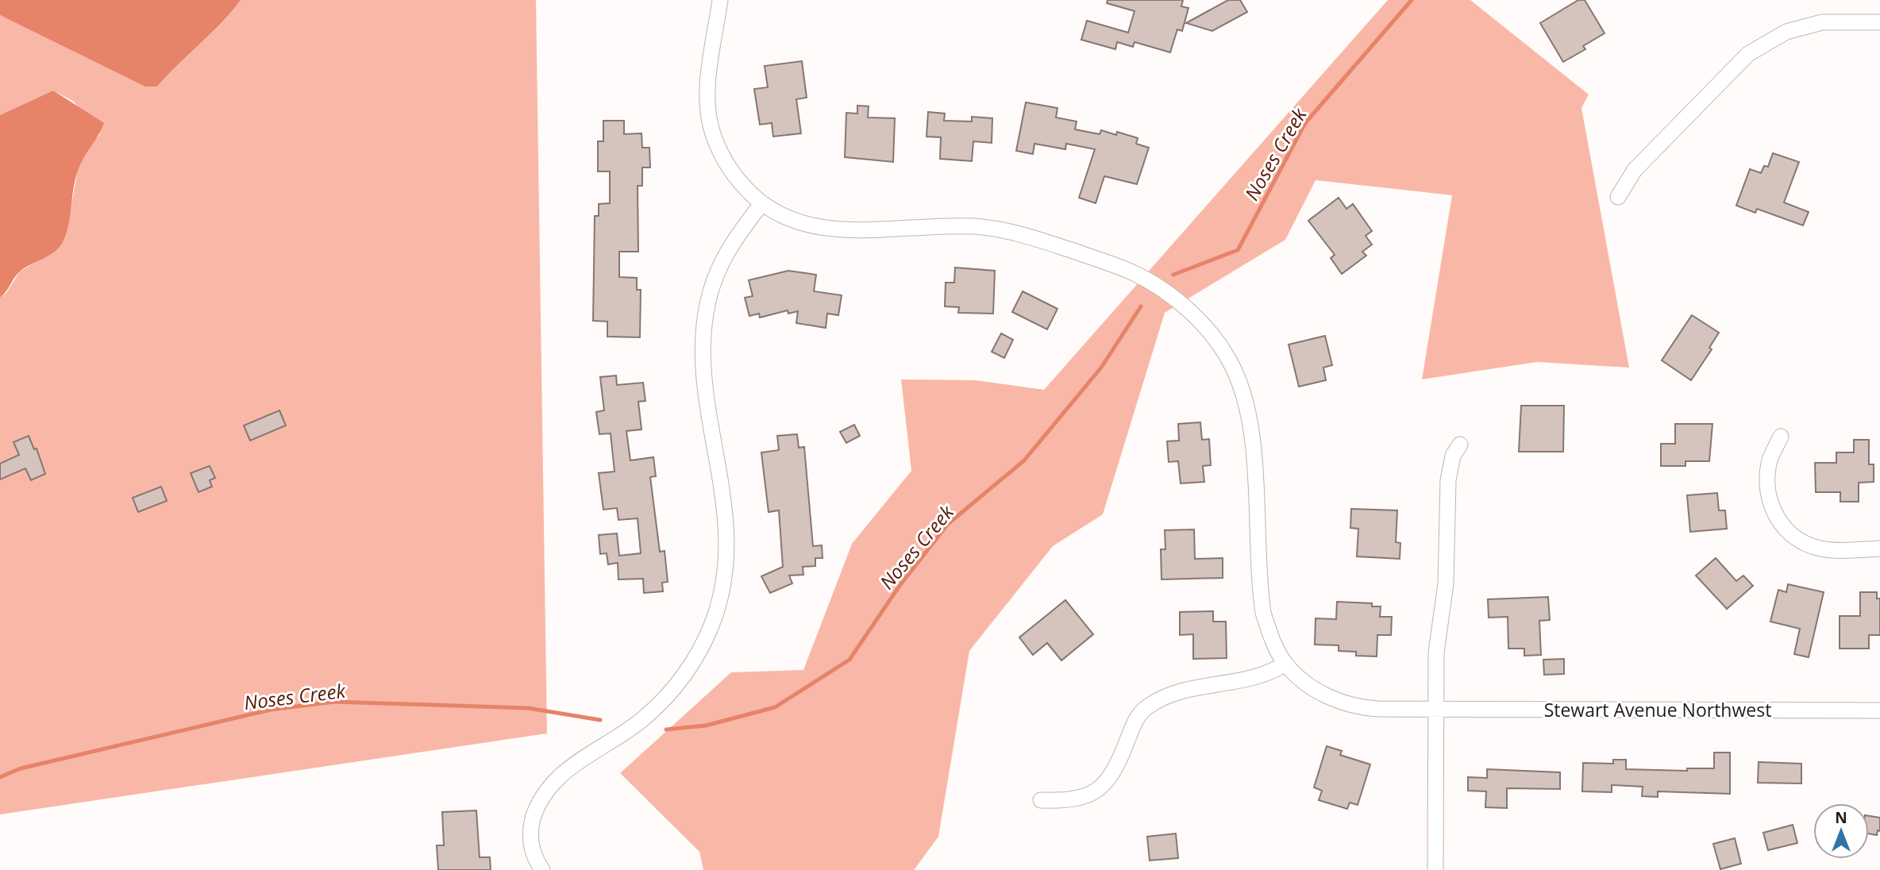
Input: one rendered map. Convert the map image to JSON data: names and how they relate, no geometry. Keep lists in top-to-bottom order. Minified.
{"streets":{"street":["Stewart Avenue Northwest"]},"water":["Noses Creek"],"north":"top"}
